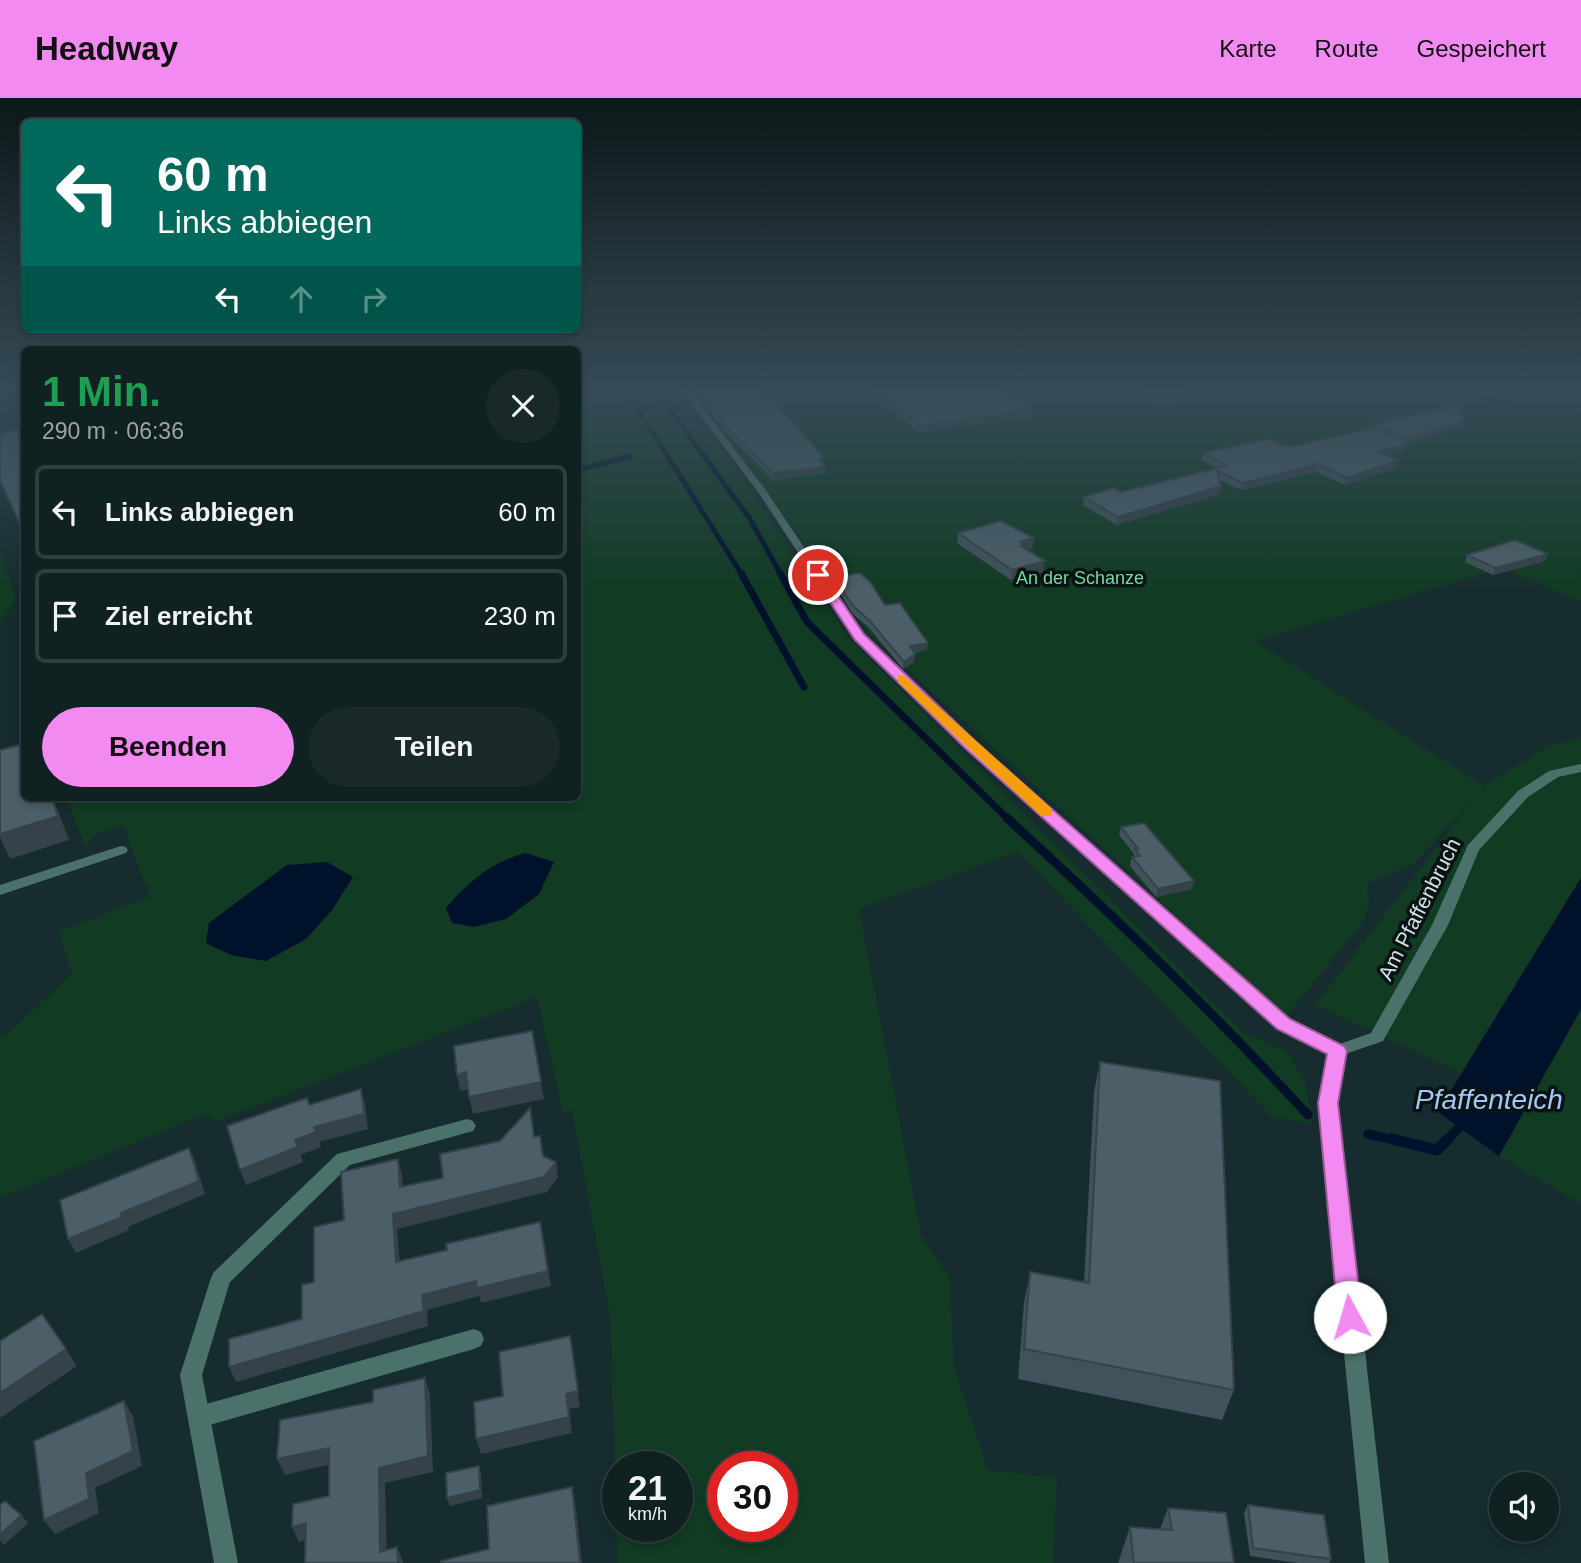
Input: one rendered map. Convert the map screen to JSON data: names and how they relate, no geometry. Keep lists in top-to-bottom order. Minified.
{"streets":{"street":["Am Pfaffenbruch"]},"water":["Pfaffenteich"],"parks":["An der Schanze"],"page":{"header":"Headway","nav":["Karte","Route","Gespeichert"],"turn":["60 m","Links abbiegen"],"heading":["1 Min.","290 m · 06:36"],"list":[{"name":"Links abbiegen","value":"60 m"},{"name":"Ziel erreicht","value":"230 m"}],"buttons":["Beenden","Teilen"],"speed":"21 km/h","limit":"30"}}
